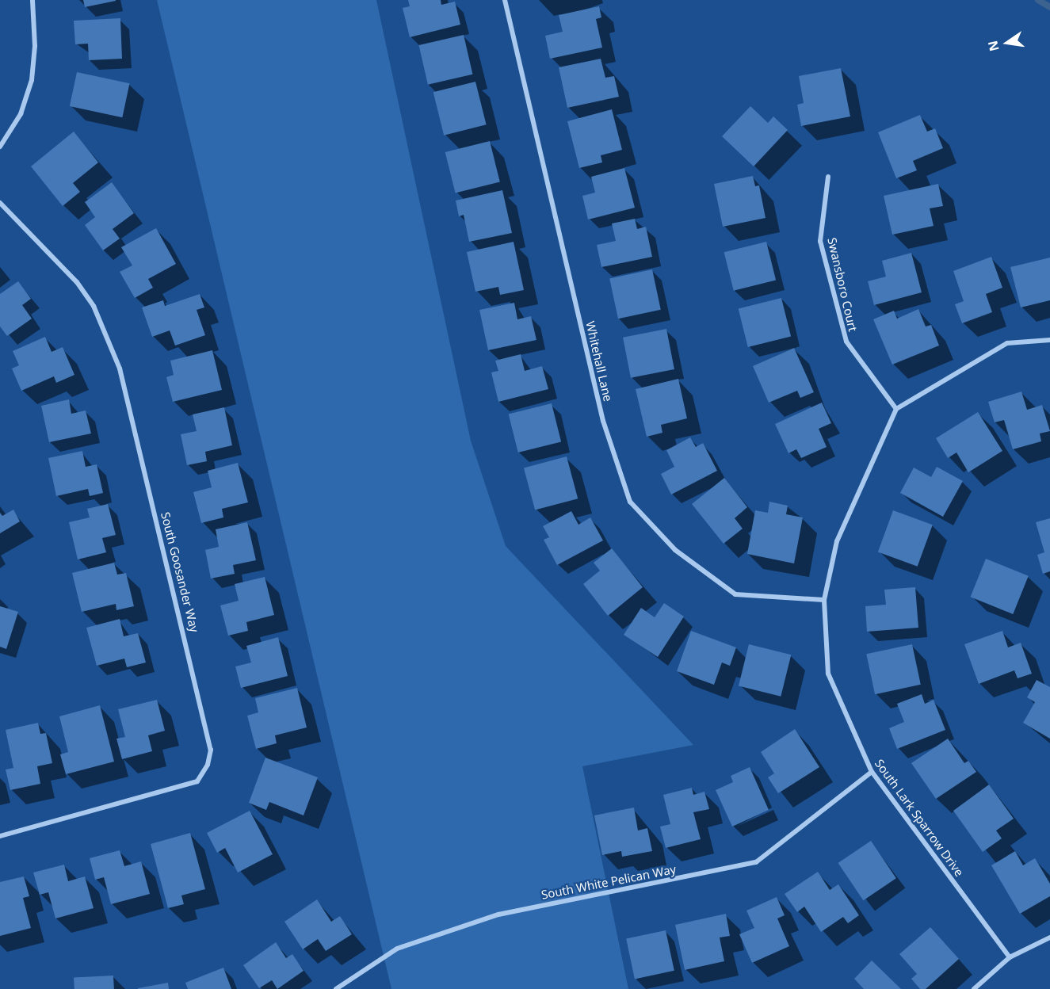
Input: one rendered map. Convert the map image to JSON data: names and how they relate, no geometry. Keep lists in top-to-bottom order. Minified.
{"streets":{"street":["Swansboro Court","Whitehall Lane","South Goosander Way","South Lark Sparrow Drive","South White Pelican Way"]},"crossings":[["Swansboro Court","South Lark Sparrow Drive"],["Whitehall Lane","South Lark Sparrow Drive"],["South Lark Sparrow Drive","South White Pelican Way"]],"north":"left"}
